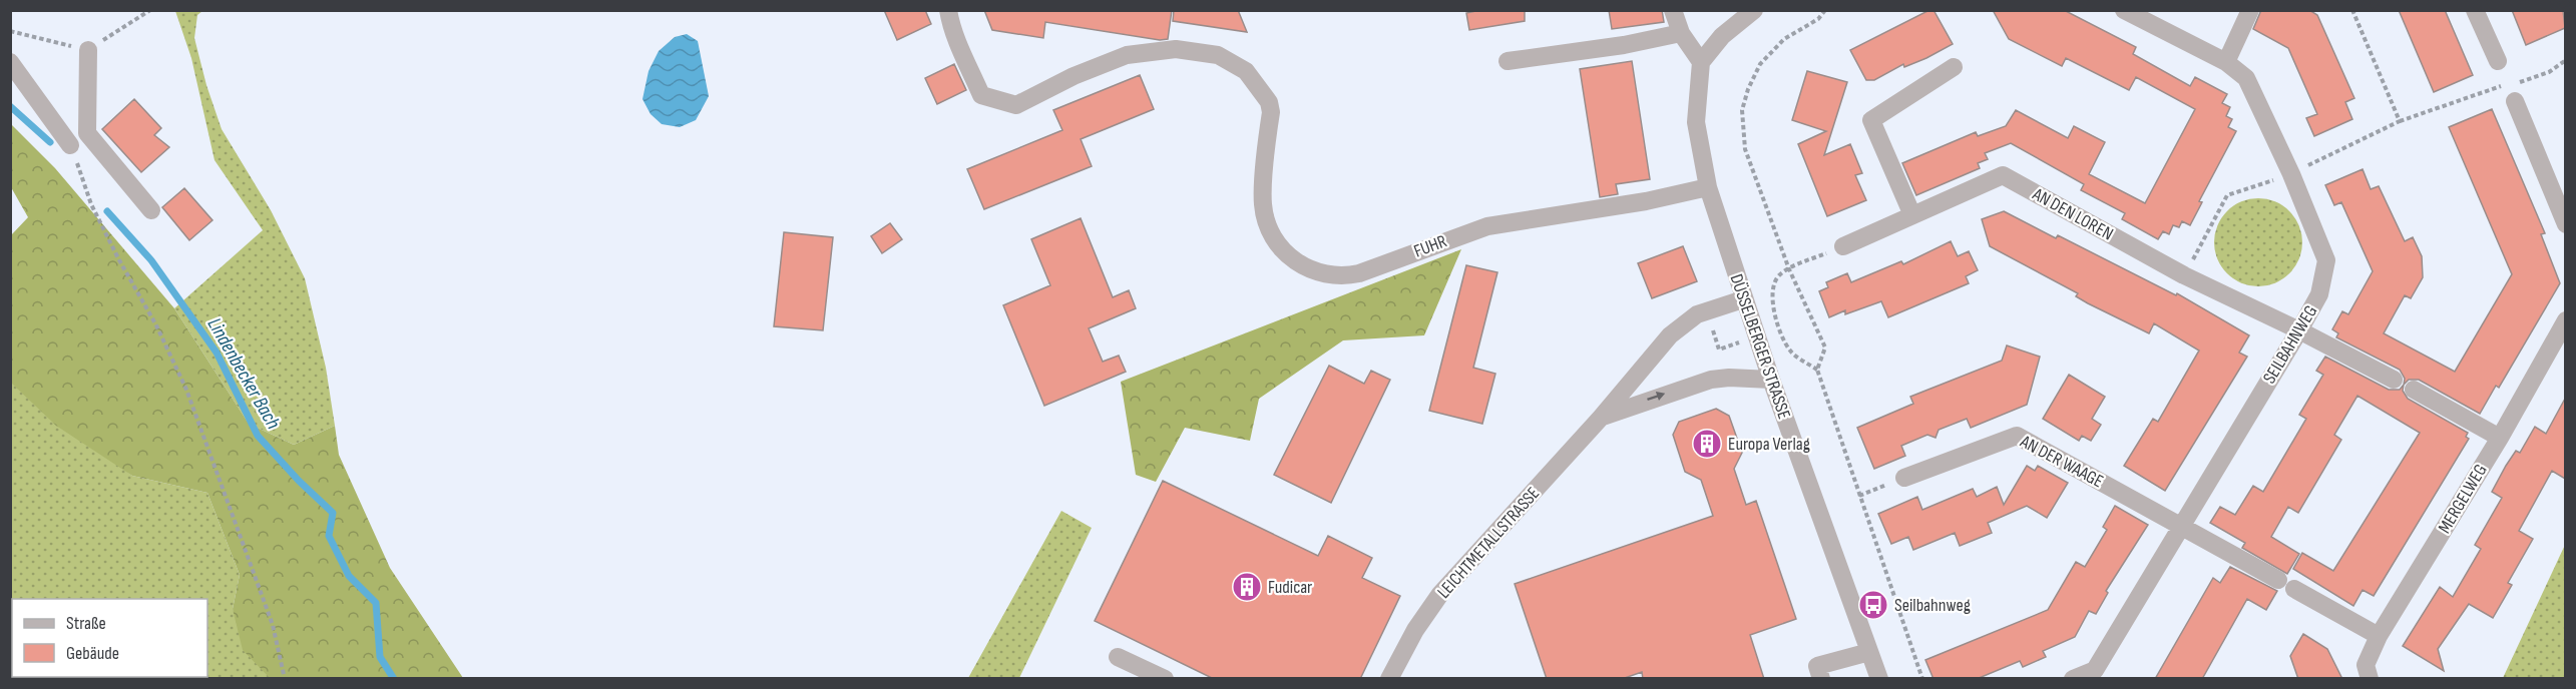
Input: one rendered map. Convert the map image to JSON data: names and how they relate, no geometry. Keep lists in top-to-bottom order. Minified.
{"streets":{"street":["AN DEN LOREN","FUHR","SEILBAHNWEG","DÜSSELBERGER STRASSE","AN DER WAAGE","MERGELWEG","LEICHTMETALLSTRASSE"]},"crossings":[["AN DEN LOREN","SEILBAHNWEG"],["FUHR","DÜSSELBERGER STRASSE"],["SEILBAHNWEG","AN DER WAAGE"],["DÜSSELBERGER STRASSE","LEICHTMETALLSTRASSE"],["AN DER WAAGE","MERGELWEG"]],"water":["Lindenbecker Bach"],"places":{"building":["Europa Verlag","Fudicar"],"bus stop":["Seilbahnweg"]},"legend":["Straße","Gebäude"]}
